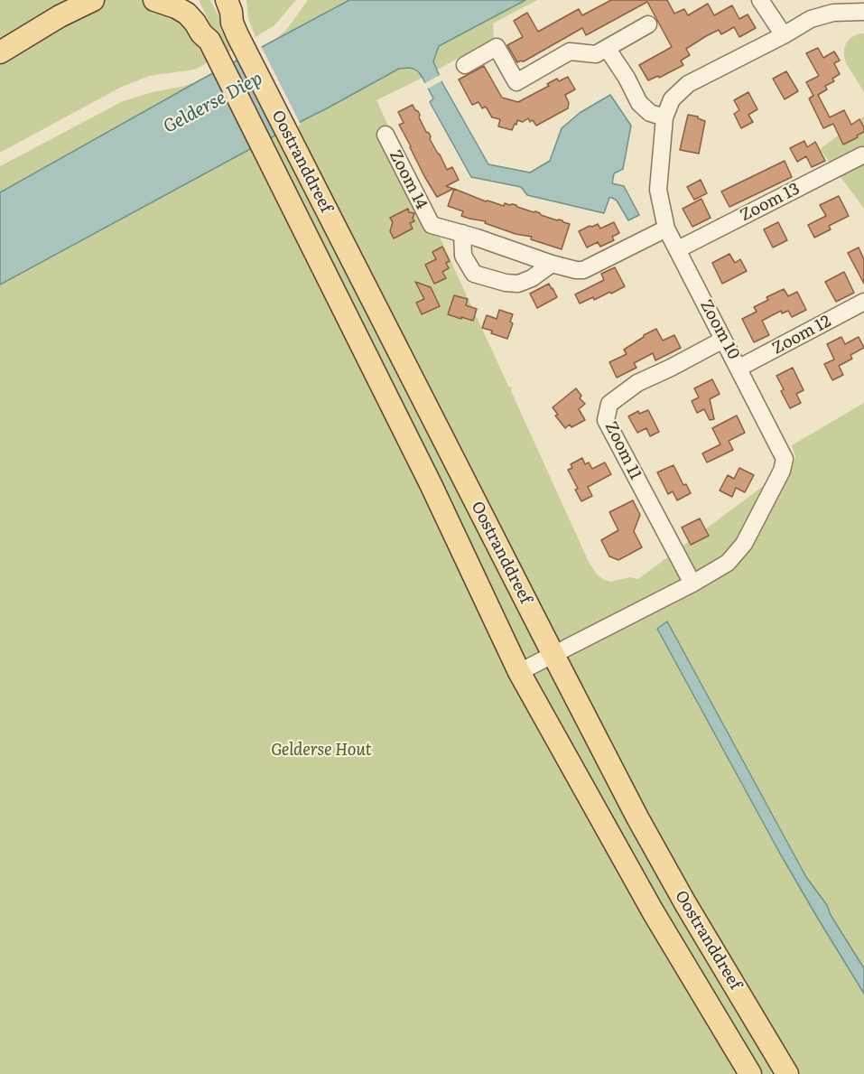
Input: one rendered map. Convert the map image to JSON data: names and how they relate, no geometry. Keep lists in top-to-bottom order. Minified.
{"streets":{"main road":["Oostranddreef"],"street":["Zoom 14","Zoom 13","Zoom 10","Zoom 12","Zoom 11"]},"crossings":[["Oostranddreef","Zoom 10"],["Zoom 14","Zoom 10"],["Zoom 13","Zoom 10"],["Zoom 10","Zoom 12"],["Zoom 10","Zoom 11"]],"water":["Gelderse Diep"],"parks":["Gelderse Hout"]}
